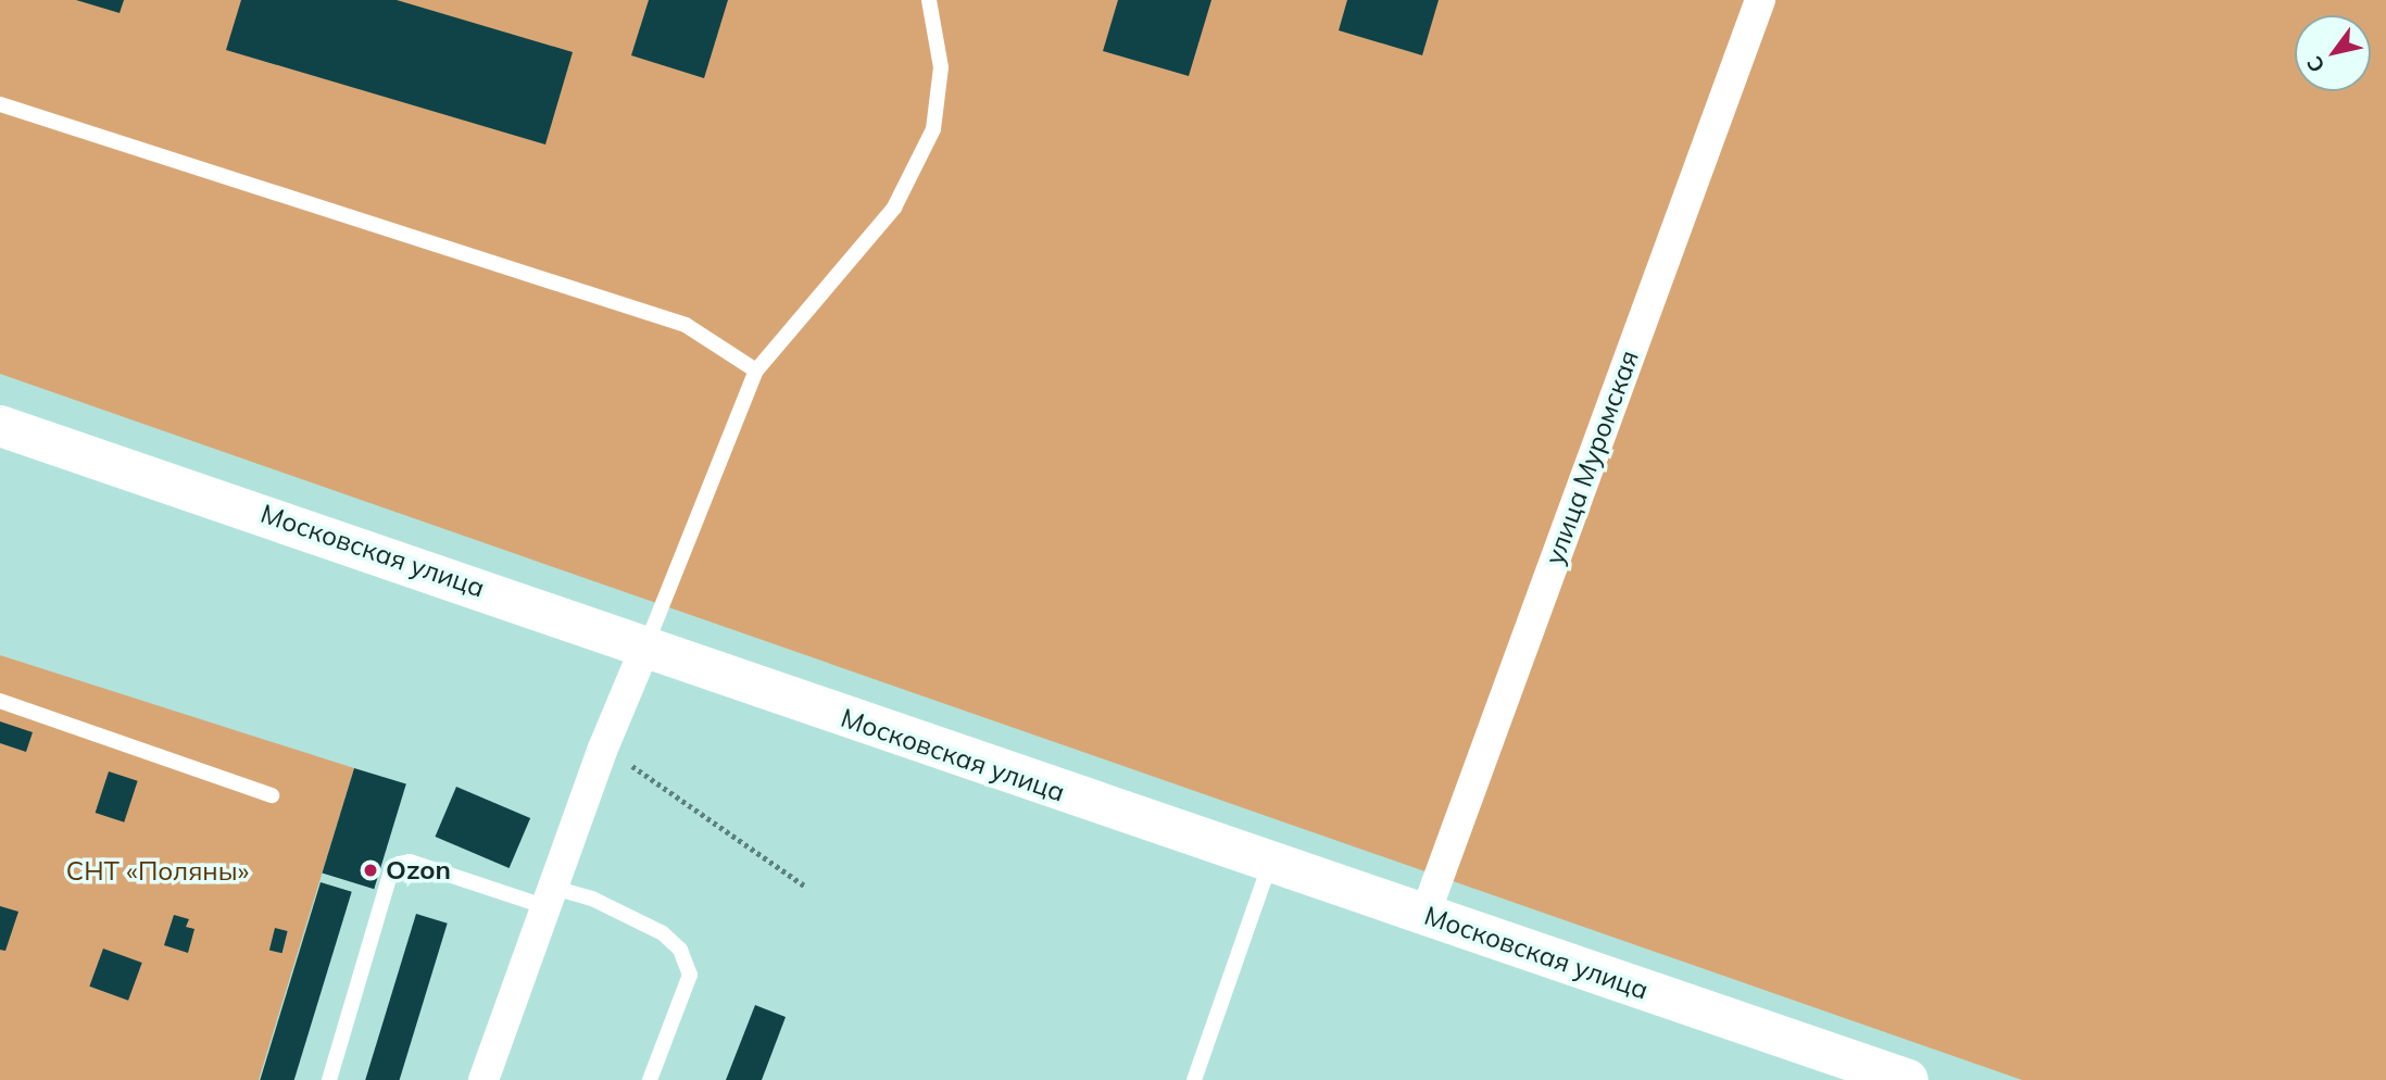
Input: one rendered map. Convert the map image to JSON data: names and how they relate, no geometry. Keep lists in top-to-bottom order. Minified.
{"streets":{"main road":["Московская улица"],"street":["улица Муромская"]},"crossings":[["улица Муромская","Московская улица"]],"parks":["СНТ «Поляны»"],"places":["Ozon"],"north":"bottom left"}
